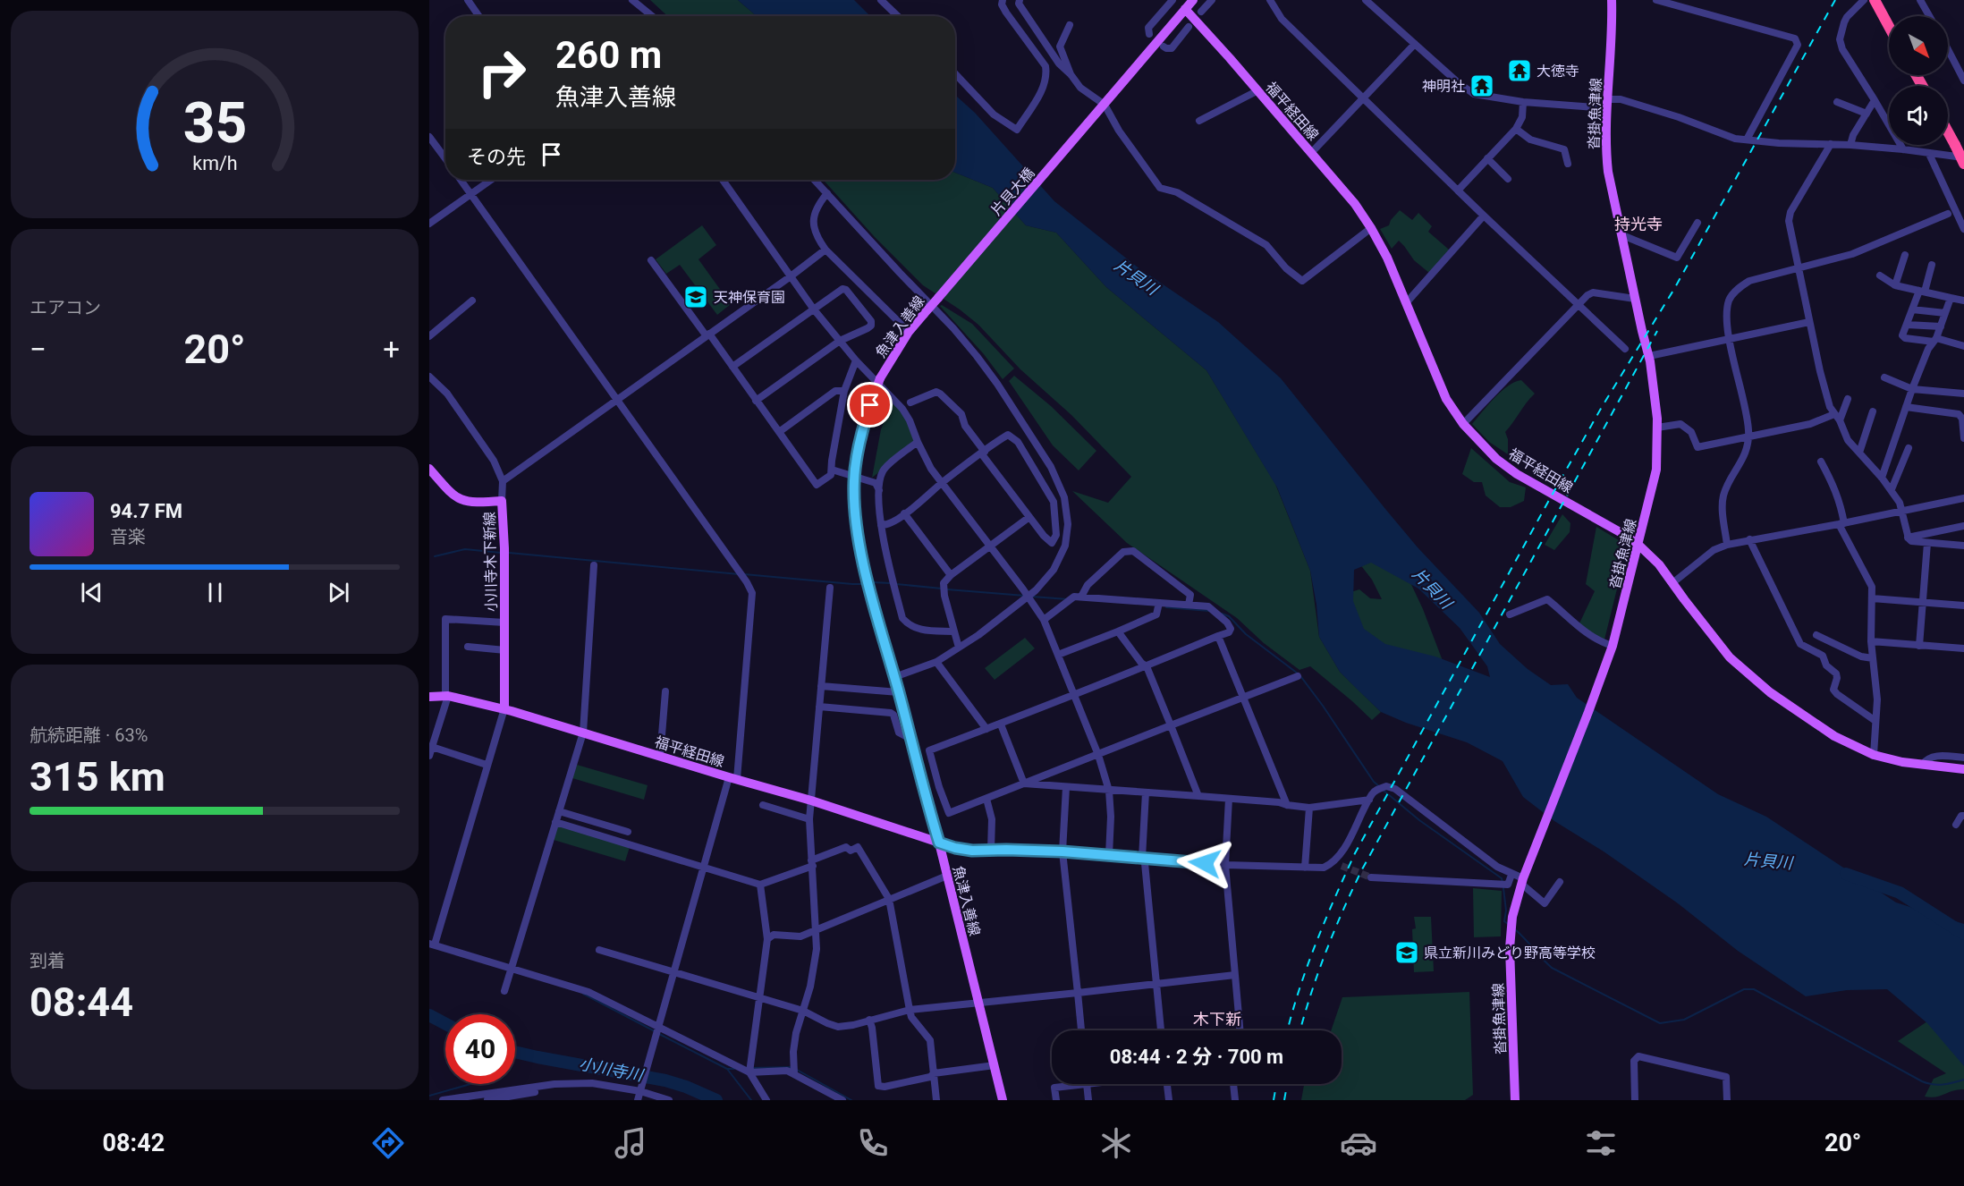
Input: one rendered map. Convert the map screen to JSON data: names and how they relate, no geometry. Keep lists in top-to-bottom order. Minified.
{"streets":{"main road":["福平経田線","沓掛魚津線","片貝大橋","魚津入善線","小川寺木下新線"]},"crossings":[["福平経田線","沓掛魚津線"],["福平経田線","魚津入善線"],["福平経田線","小川寺木下新線"],["片貝大橋","魚津入善線"]],"districts":["持光寺","木下新"],"water":["片貝川","小川寺川"],"places":{"temple":["大徳寺","神明社"],"school or university":["天神保育園","県立新川みどり野高等学校"]},"north":"bottom right","page":{"turn":["260 m","魚津入善線"],"then":"その先","tile":["エアコン",["航続距離 · 63%","315 km"],["到着","08:44"]],"heat":["−","20°","+"],"song":["94.7 FM","音楽"],"limit":"40","trip":"08:44 · 2 分 · 700 m","tabs":["08:42","20°"],"gauge":["35","km/h"]}}
